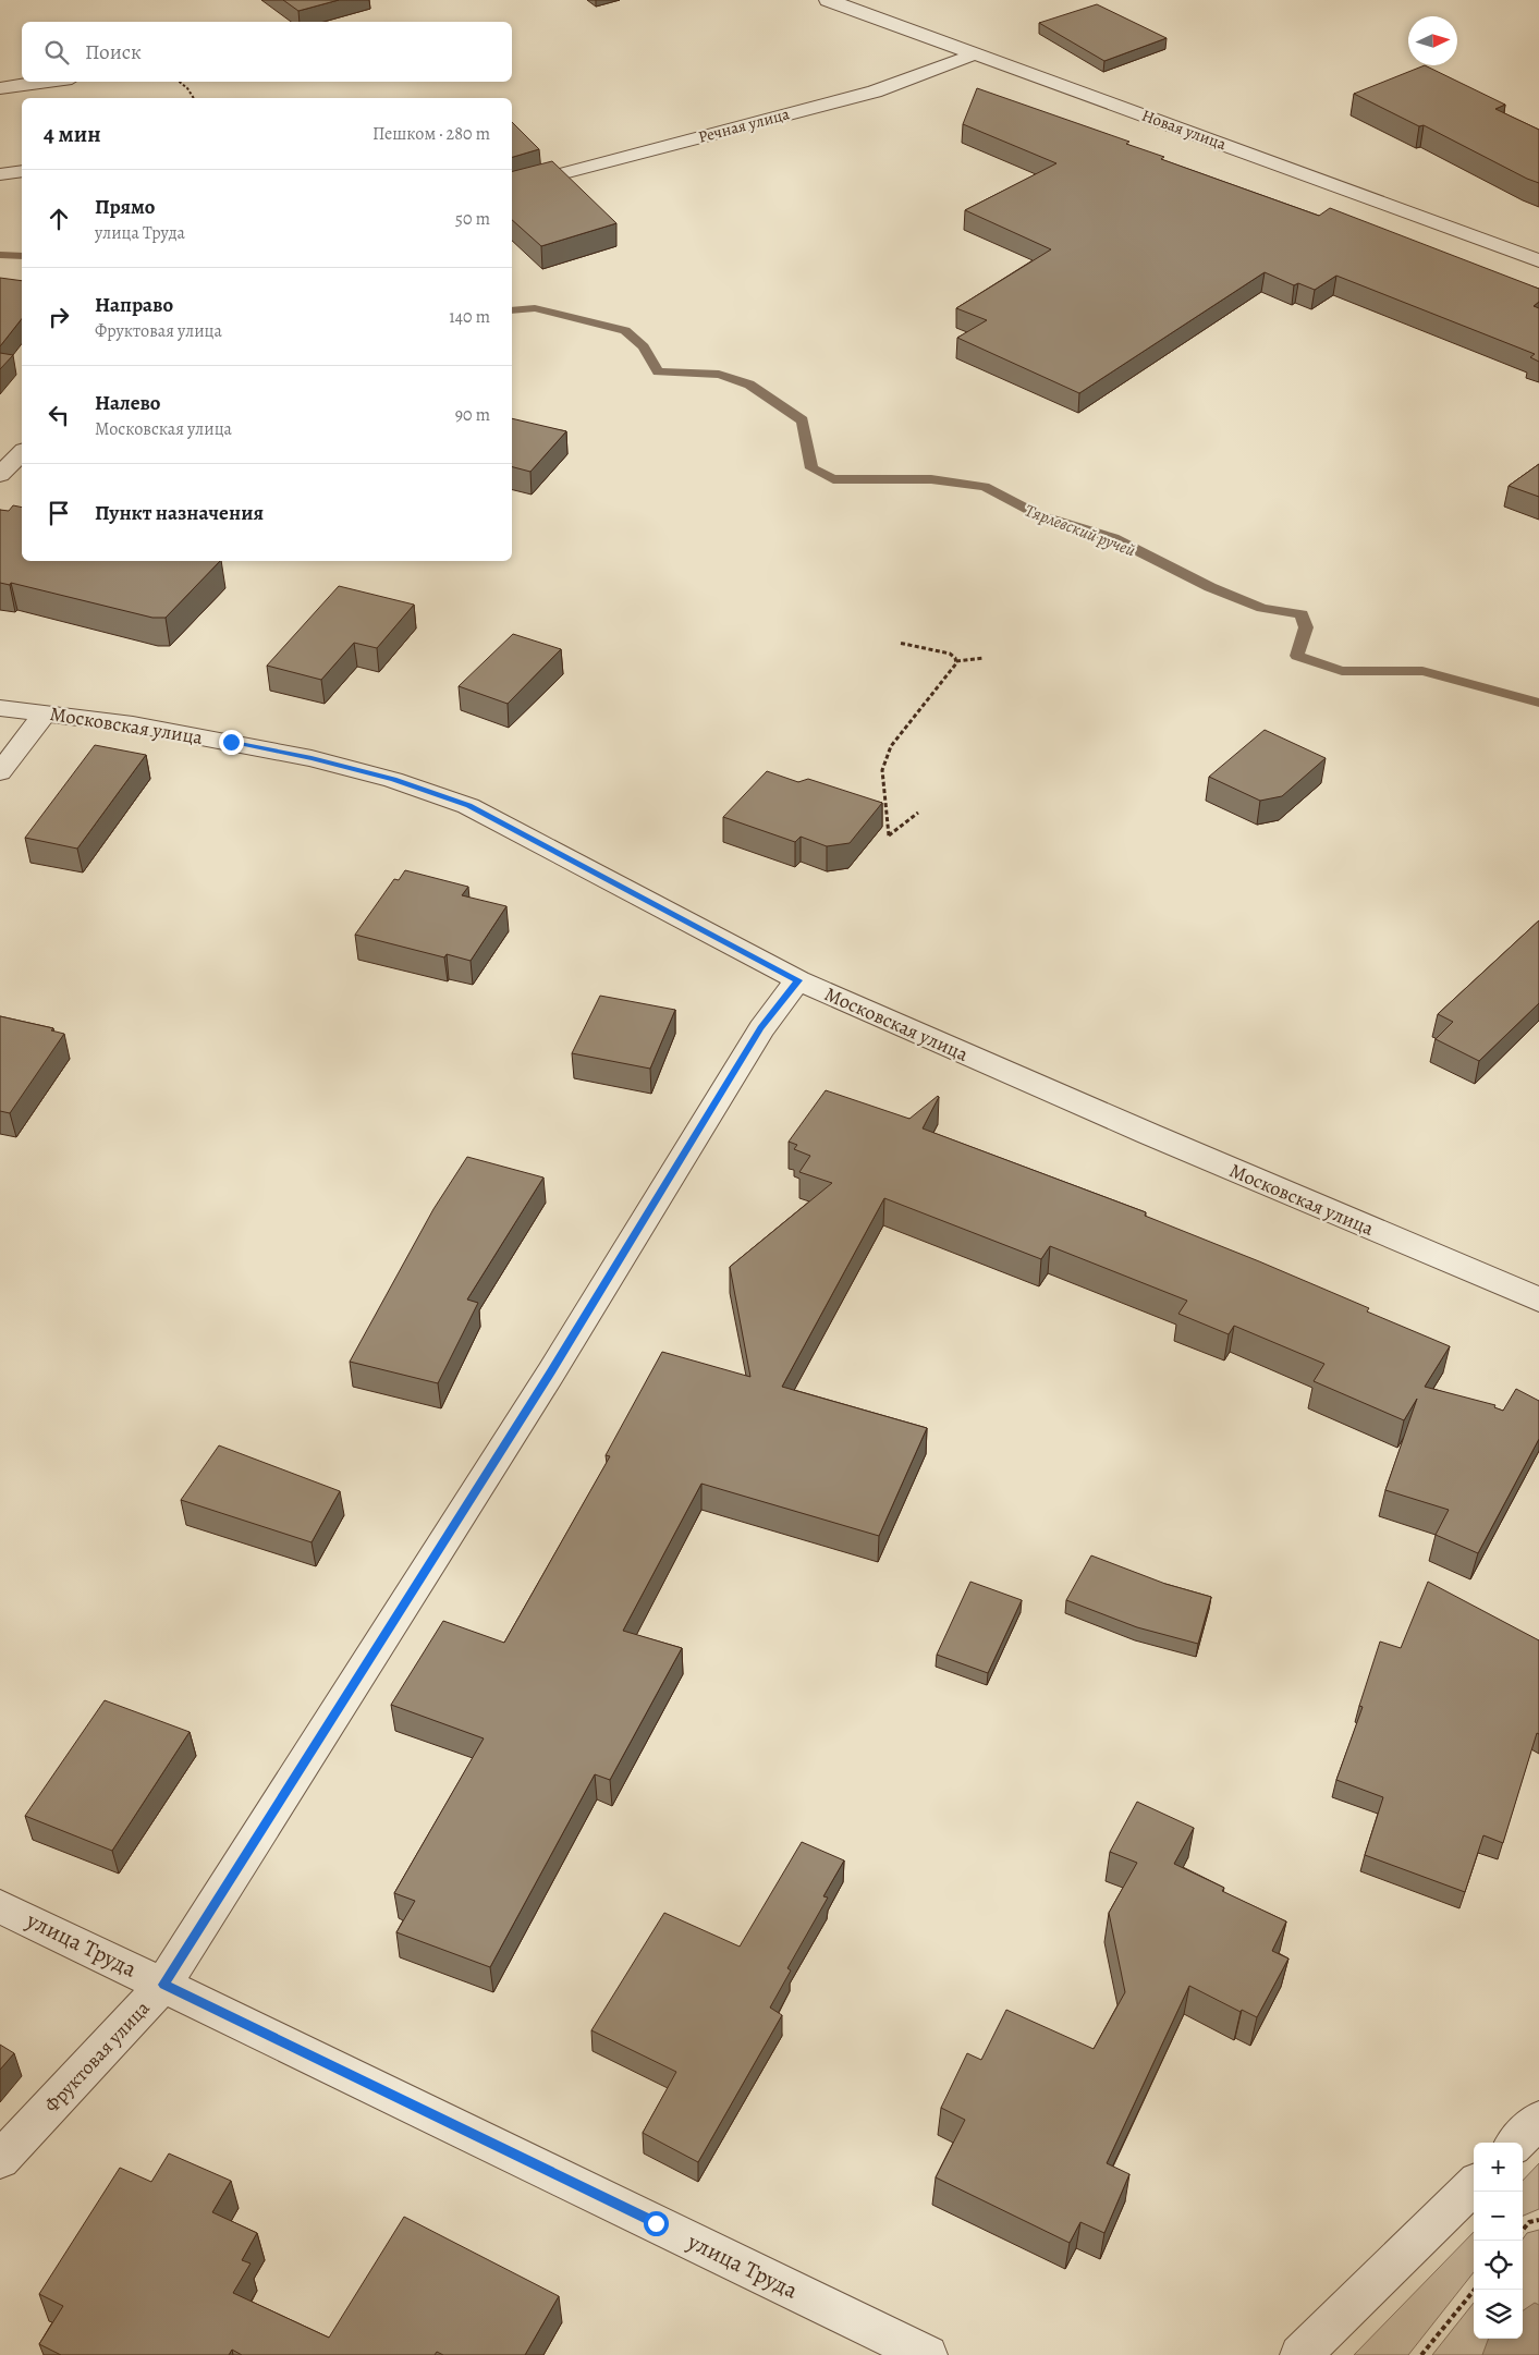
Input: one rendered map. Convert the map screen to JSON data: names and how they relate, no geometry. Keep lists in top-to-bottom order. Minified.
{"streets":{"street":["Речная улица","Новая улица","Московская улица","улица Труда","Фруктовая улица"]},"crossings":[["Речная улица","Новая улица"],["Московская улица","Фруктовая улица"],["улица Труда","Фруктовая улица"]],"water":["Тярлевский ручей"],"north":"right","page":{"search":"Поиск","heading":["4 мин","Пешком · 280 m"],"list":[["Прямо","улица Труда","50 m"],["Направо","Фруктовая улица","140 m"],["Налево","Московская улица","90 m"],"Пункт назначения"],"map_buttons":["+","−"]}}
